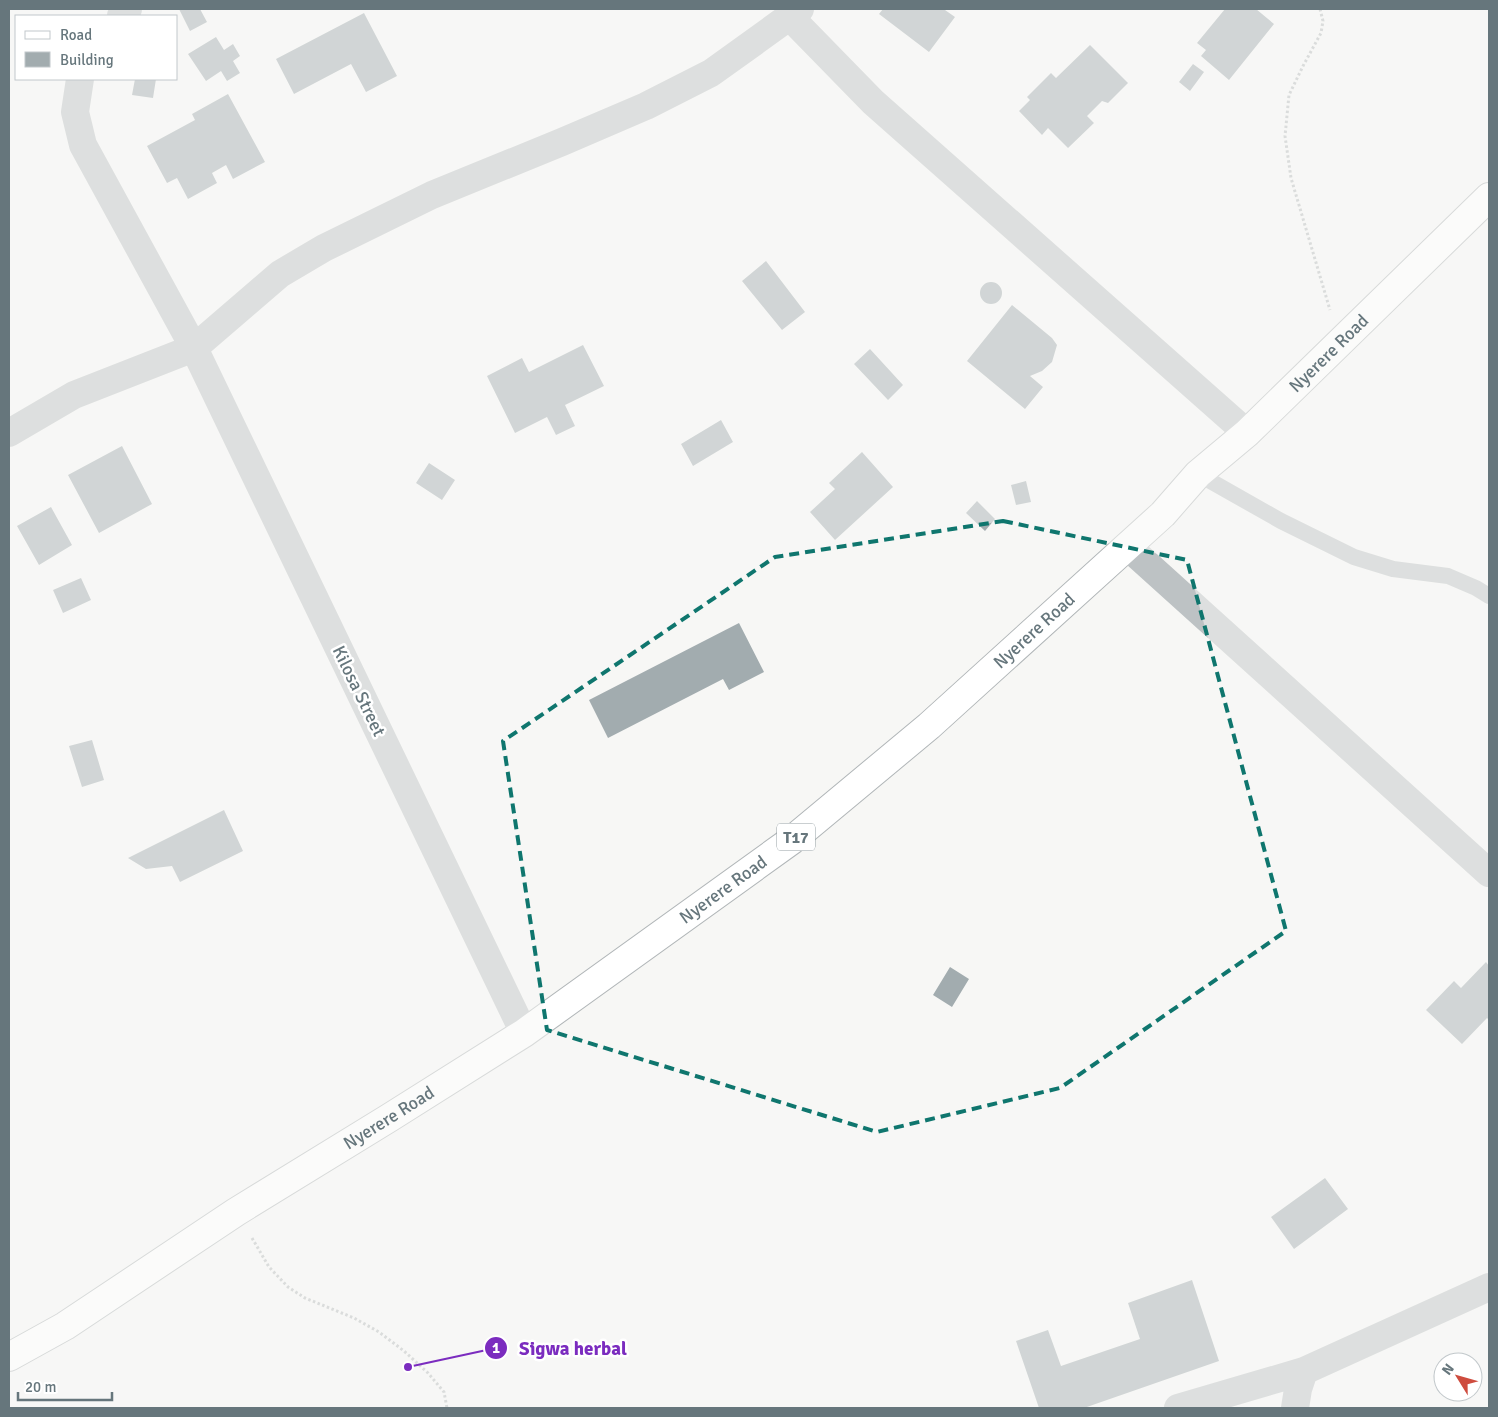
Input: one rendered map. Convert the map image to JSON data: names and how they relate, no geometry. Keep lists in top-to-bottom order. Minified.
{"streets":{"main road":["Nyerere Road","T17"],"street":["Kilosa Street"]},"crossings":[["Nyerere Road","Kilosa Street"]],"places":["Sigwa herbal"],"legend":["Road","Building"],"scale_bar":"20 m","north":"top left"}
